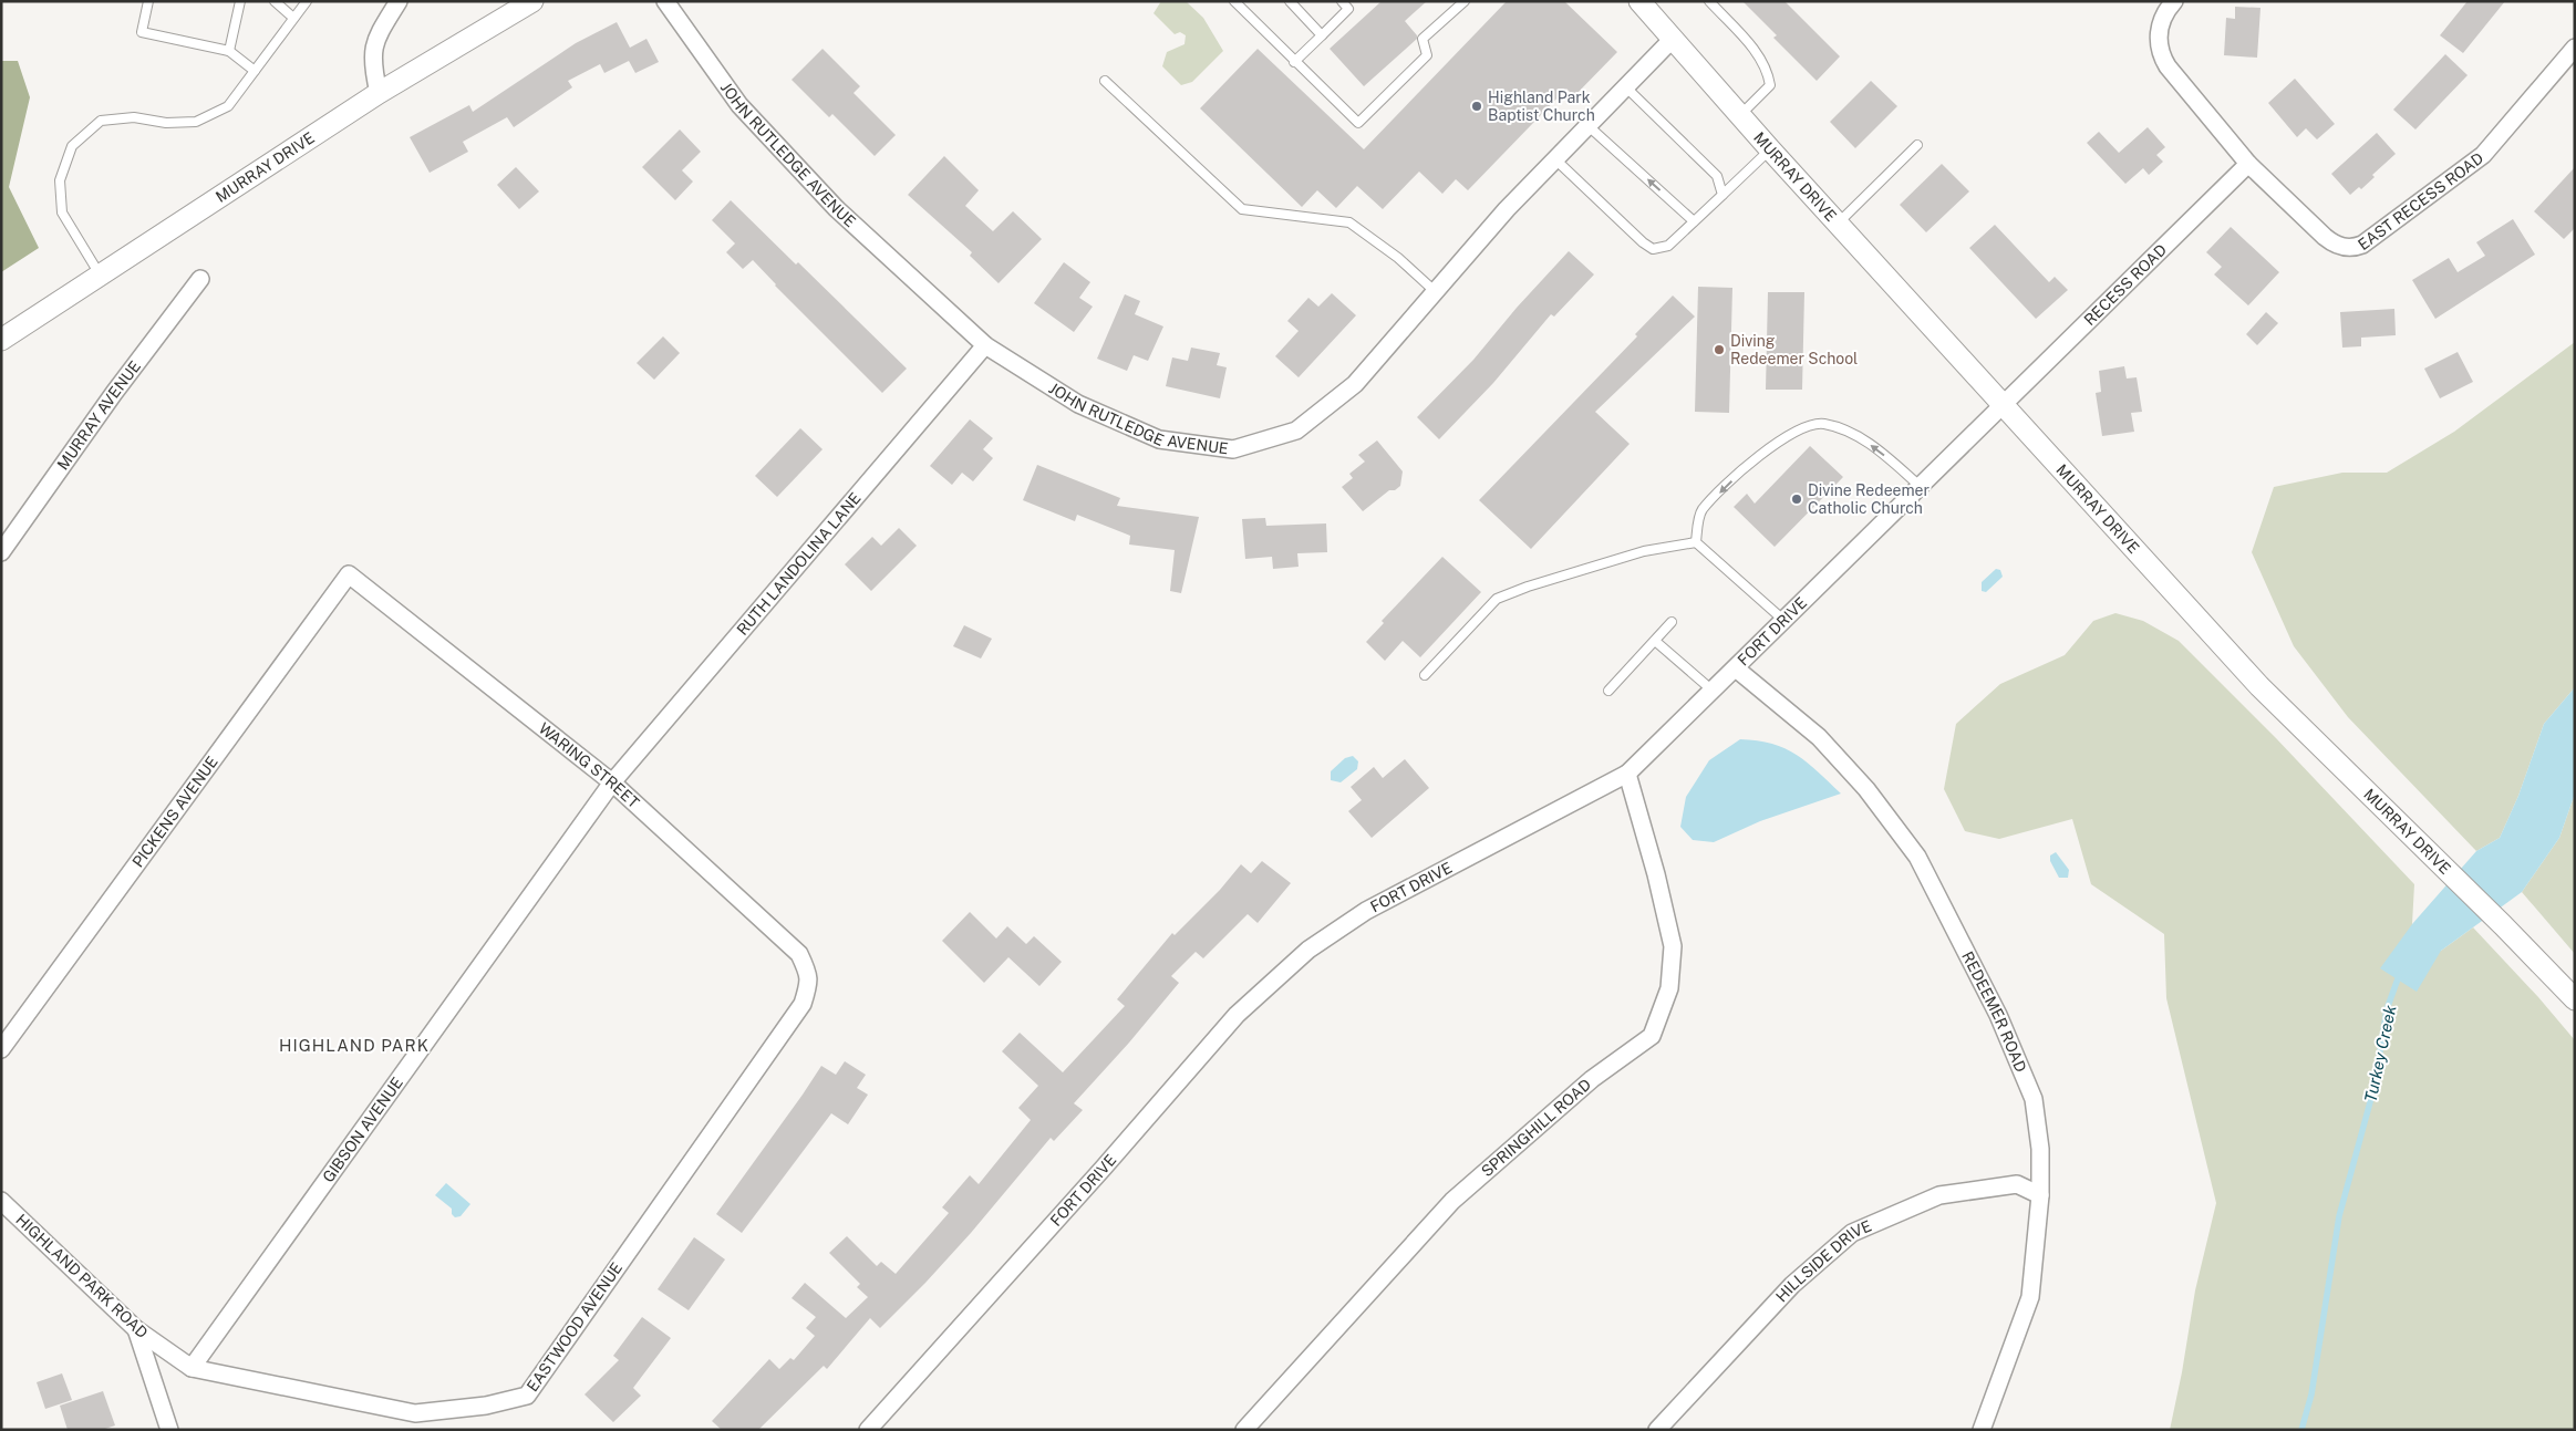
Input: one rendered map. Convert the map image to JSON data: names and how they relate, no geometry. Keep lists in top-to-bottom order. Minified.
{"streets":{"street":["JOHN RUTLEDGE AVENUE","MURRAY DRIVE","EAST RECESS ROAD","RECESS ROAD","MURRAY AVENUE","RUTH LANDOLINA LANE","FORT DRIVE","WARING STREET","PICKENS AVENUE","REDEEMER ROAD","SPRINGHILL ROAD","GIBSON AVENUE","HILLSIDE DRIVE","HIGHLAND PARK ROAD","EASTWOOD AVENUE"]},"crossings":[["JOHN RUTLEDGE AVENUE","MURRAY DRIVE"],["JOHN RUTLEDGE AVENUE","RUTH LANDOLINA LANE"],["MURRAY DRIVE","RECESS ROAD"],["MURRAY DRIVE","FORT DRIVE"],["EAST RECESS ROAD","RECESS ROAD"],["RECESS ROAD","FORT DRIVE"],["RUTH LANDOLINA LANE","WARING STREET"],["RUTH LANDOLINA LANE","GIBSON AVENUE"],["FORT DRIVE","REDEEMER ROAD"],["FORT DRIVE","SPRINGHILL ROAD"],["WARING STREET","PICKENS AVENUE"],["WARING STREET","GIBSON AVENUE"],["WARING STREET","EASTWOOD AVENUE"],["REDEEMER ROAD","HILLSIDE DRIVE"],["GIBSON AVENUE","HIGHLAND PARK ROAD"],["GIBSON AVENUE","EASTWOOD AVENUE"],["HIGHLAND PARK ROAD","EASTWOOD AVENUE"]],"districts":["HIGHLAND PARK"],"water":["Turkey Creek"],"places":["Highland Park Baptist Church","Diving Redeemer School","Divine Redeemer Catholic Church"]}
